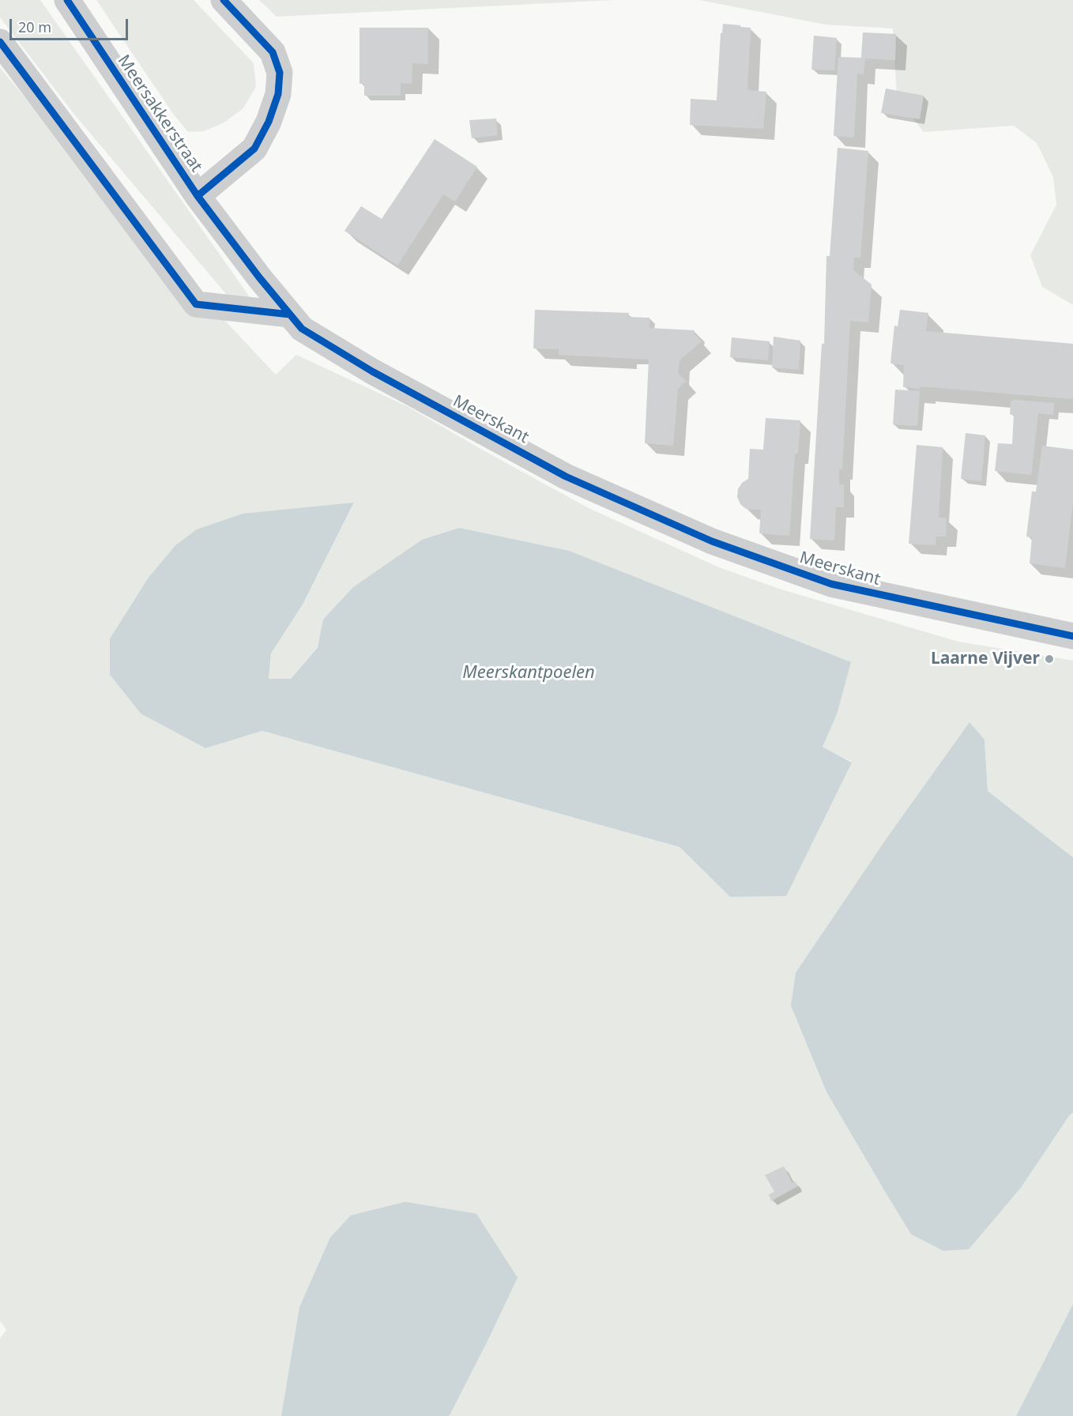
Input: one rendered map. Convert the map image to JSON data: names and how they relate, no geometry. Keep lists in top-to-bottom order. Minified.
{"streets":{"street":["Meersakkerstraat","Meerskant"]},"crossings":[["Meersakkerstraat","Meerskant"]],"water":["Meerskantpoelen"],"places":["Laarne Vijver"],"scale_bar":"20 m"}
